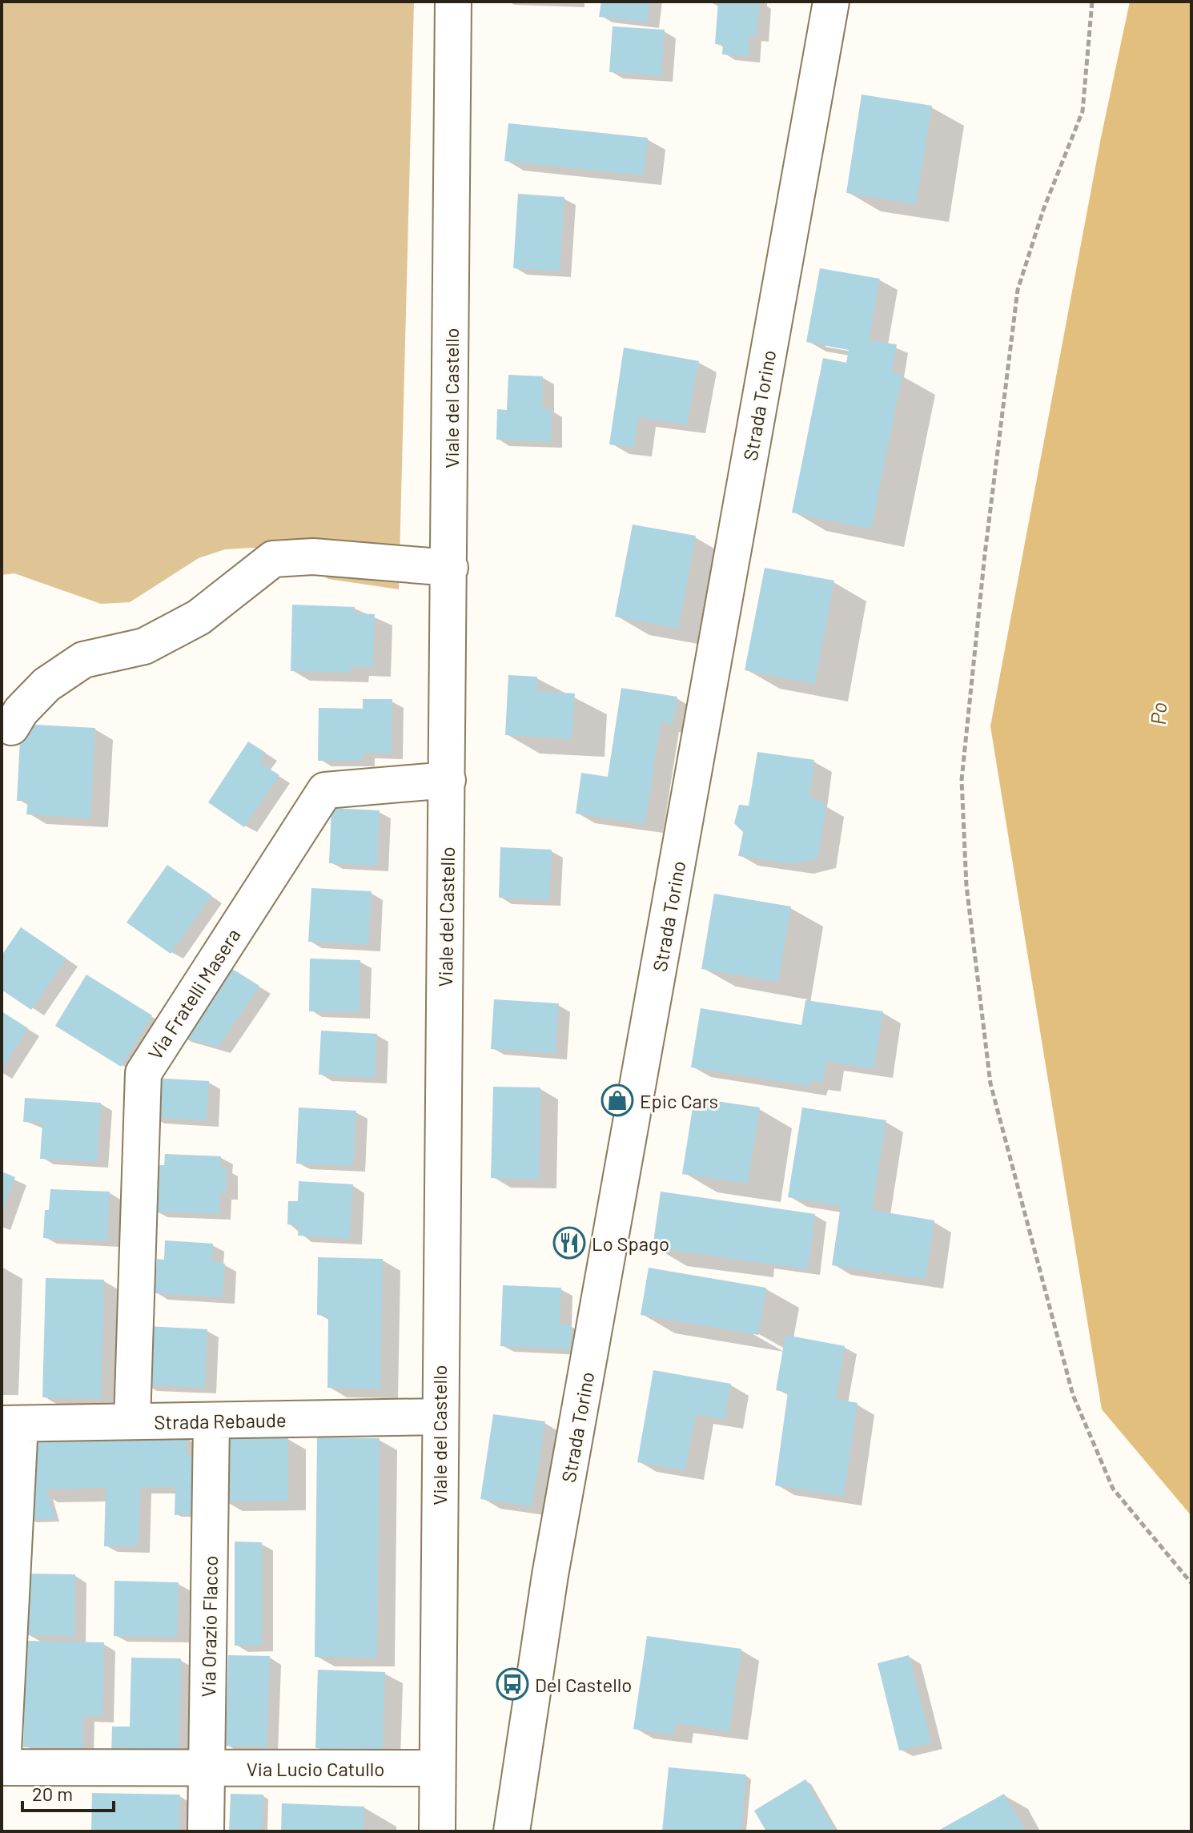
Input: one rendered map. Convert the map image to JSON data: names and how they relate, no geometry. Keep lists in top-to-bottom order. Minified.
{"streets":{"street":["Viale del Castello","Strada Torino","Via Fratelli Masera","Strada Rebaude","Via Orazio Flacco","Via Lucio Catullo"]},"crossings":[["Viale del Castello","Via Fratelli Masera"],["Viale del Castello","Strada Rebaude"],["Viale del Castello","Via Lucio Catullo"],["Via Fratelli Masera","Strada Rebaude"],["Strada Rebaude","Via Orazio Flacco"],["Via Orazio Flacco","Via Lucio Catullo"]],"water":["Po"],"places":{"shop":["Epic Cars"],"restaurant":["Lo Spago"],"bus stop":["Del Castello"]},"scale_bar":"20 m"}
